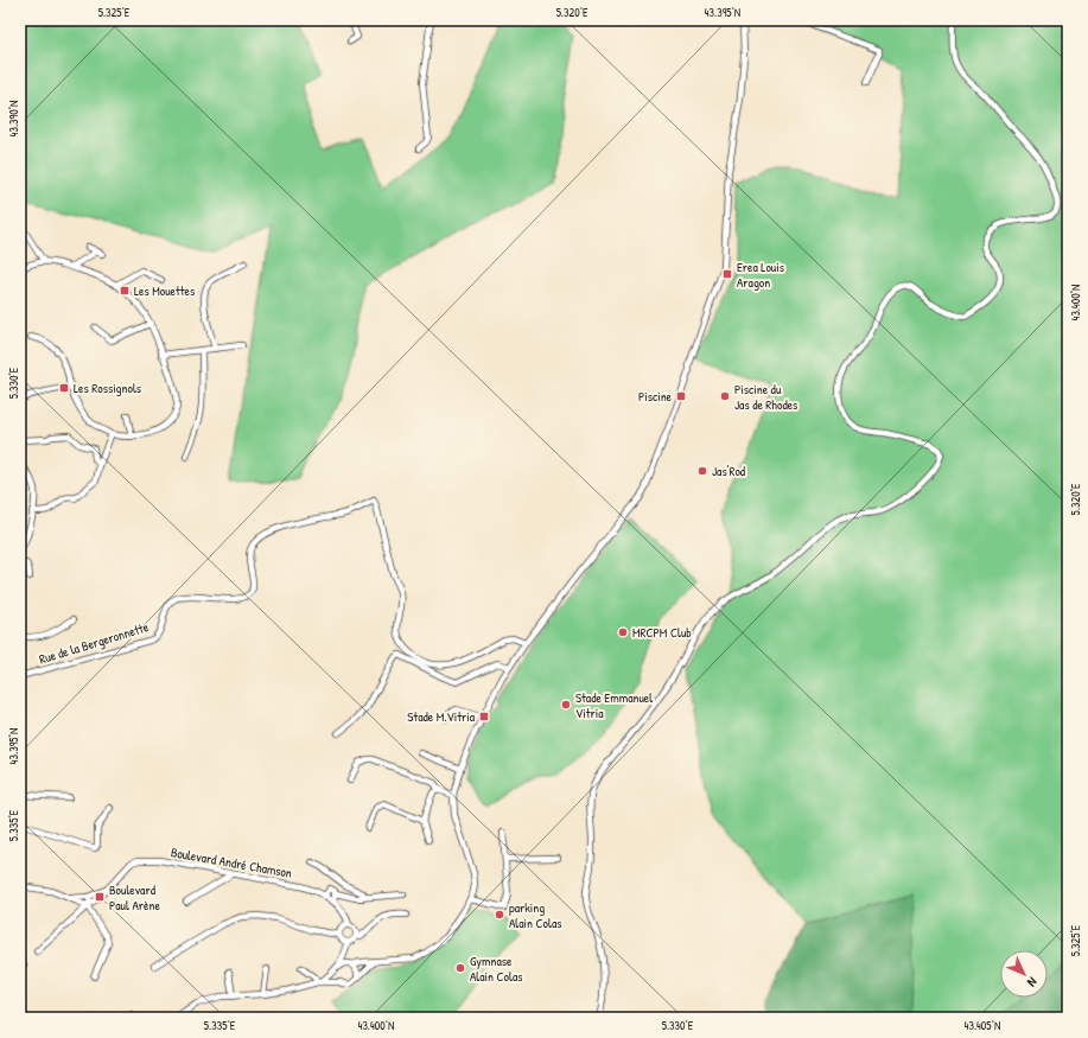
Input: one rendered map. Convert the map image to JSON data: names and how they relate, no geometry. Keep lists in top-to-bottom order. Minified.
{"streets":{"street":["Rue de la Bergeronnette","Boulevard André Chamson"]},"places":{"transit":["Erea Louis Aragon","Les Mouettes","Les Rossignols","Piscine","Stade M.Vitria","Boulevard Paul Arène"],"other":["Piscine du Jas de Rhodes","Jas'Rod","MRCPM Club","Stade Emmanuel Vitria","parking Alain Colas","Gymnase Alain Colas"]},"north":"bottom right","coordinates":["5.325°E","5.320°E","43.395°N","43.390°N","43.400°N","5.330°E","5.335°E","43.405°N"]}
